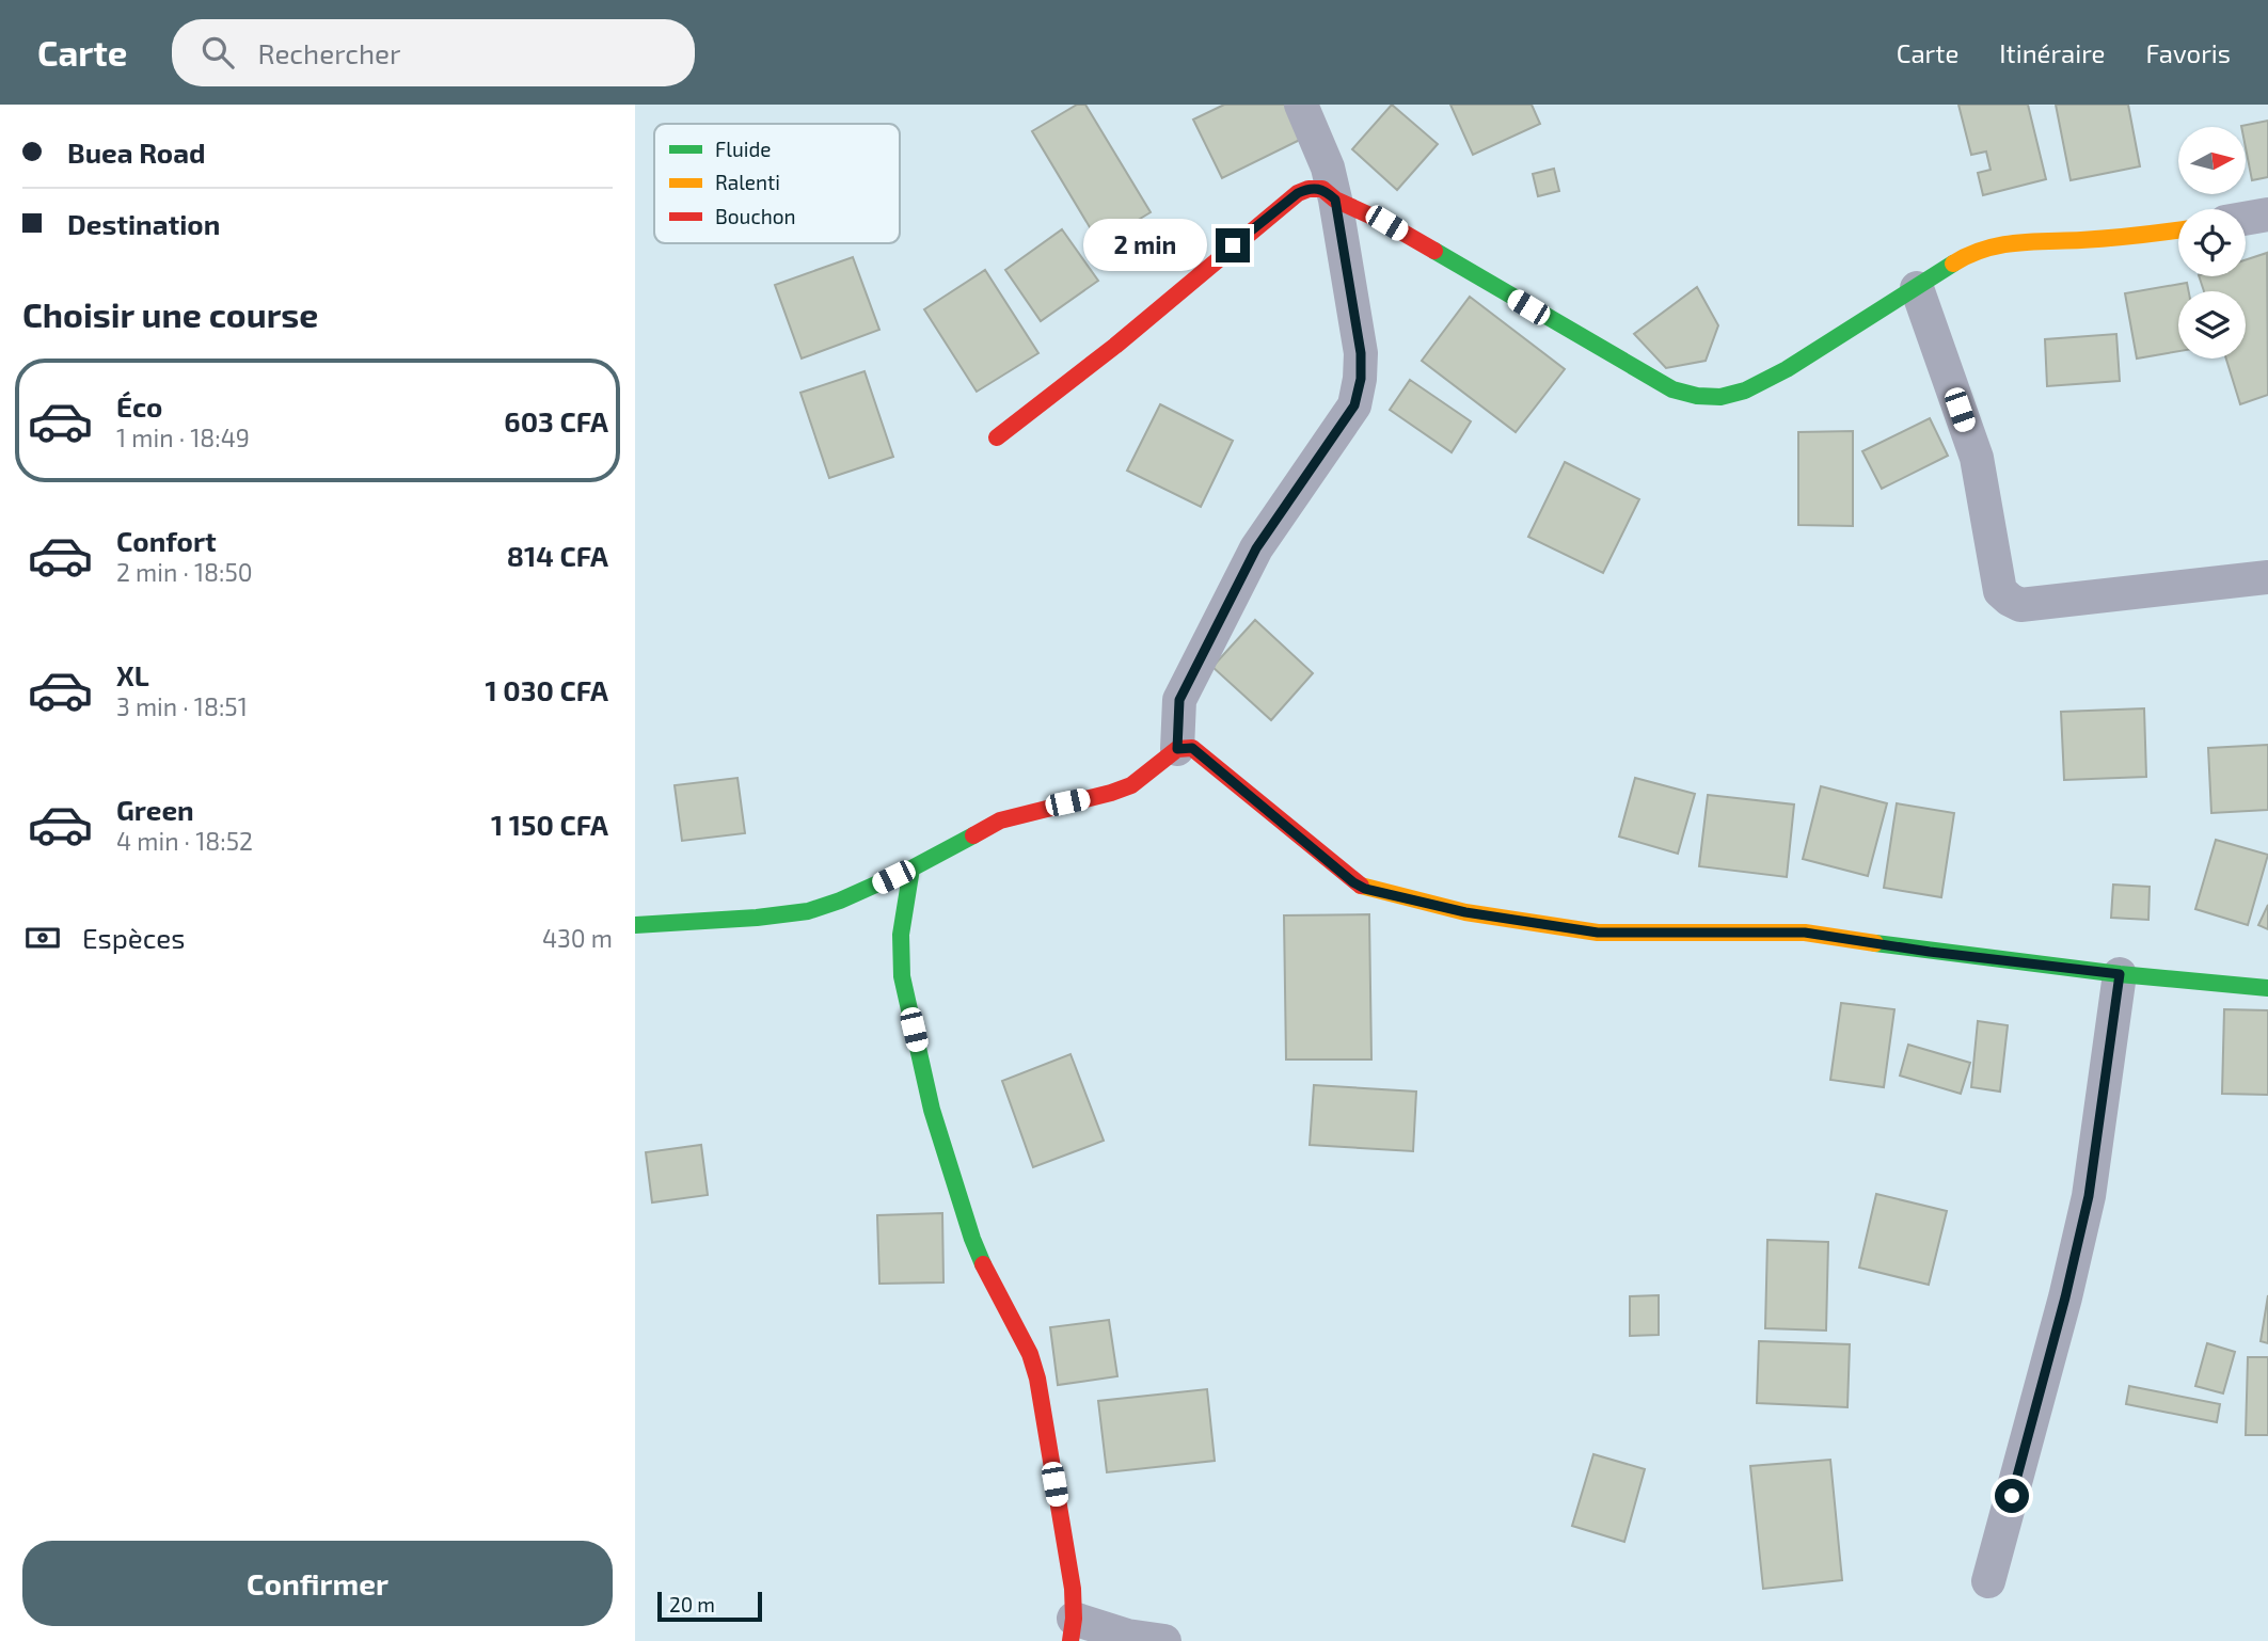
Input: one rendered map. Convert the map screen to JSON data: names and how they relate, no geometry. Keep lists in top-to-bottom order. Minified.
{"legend":["Fluide","Ralenti","Bouchon"],"scale_bar":"20 m","north":"right","page":{"header":"Carte","search":"Rechercher","nav":["Carte","Itinéraire","Favoris"],"banner":["Buea Road","Destination"],"bubble":"2 min","heading":"Choisir une course","list":[{"name":"Éco","note":"1 min · 18:49","value":"603 CFA"},{"name":"Confort","note":"2 min · 18:50","value":"814 CFA"},{"name":"XL","note":"3 min · 18:51","value":"1 030 CFA"},{"name":"Green","note":"4 min · 18:52","value":"1 150 CFA"}],"pay":["Espèces","430 m"],"buttons":"Confirmer","scale":"20 m"}}
